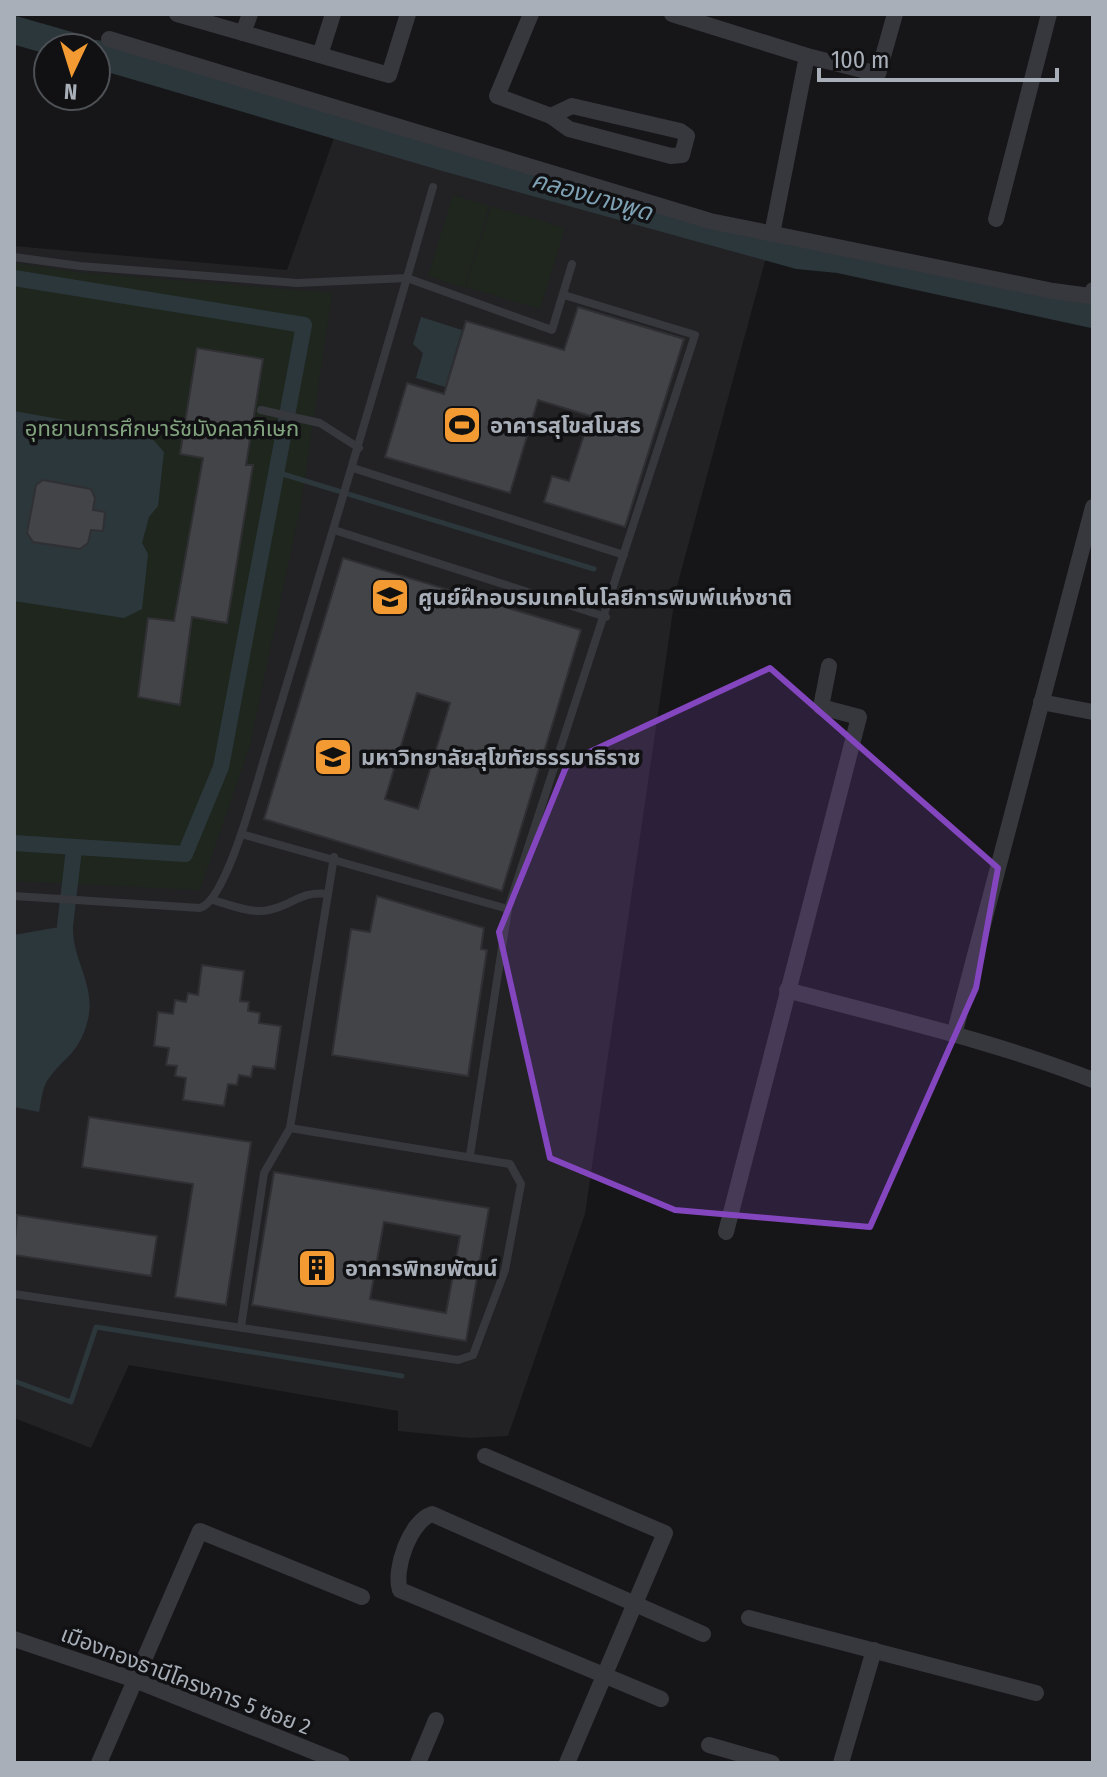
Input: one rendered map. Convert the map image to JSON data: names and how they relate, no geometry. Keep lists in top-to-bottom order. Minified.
{"streets":{"street":["เมืองทองธานีโครงการ 5 ซอย 2"]},"water":["คลองบางพูด"],"parks":["อุทยานการศึกษารัชมังคลาภิเษก"],"places":{"sports":["อาคารสุโขสโมสร"],"school or university":["ศูนย์ฝึกอบรมเทคโนโลยีการพิมพ์แห่งชาติ","มหาวิทยาลัยสุโขทัยธรรมาธิราช"],"building":["อาคารพิทยพัฒน์"]},"scale_bar":"100 m","north":"bottom"}
